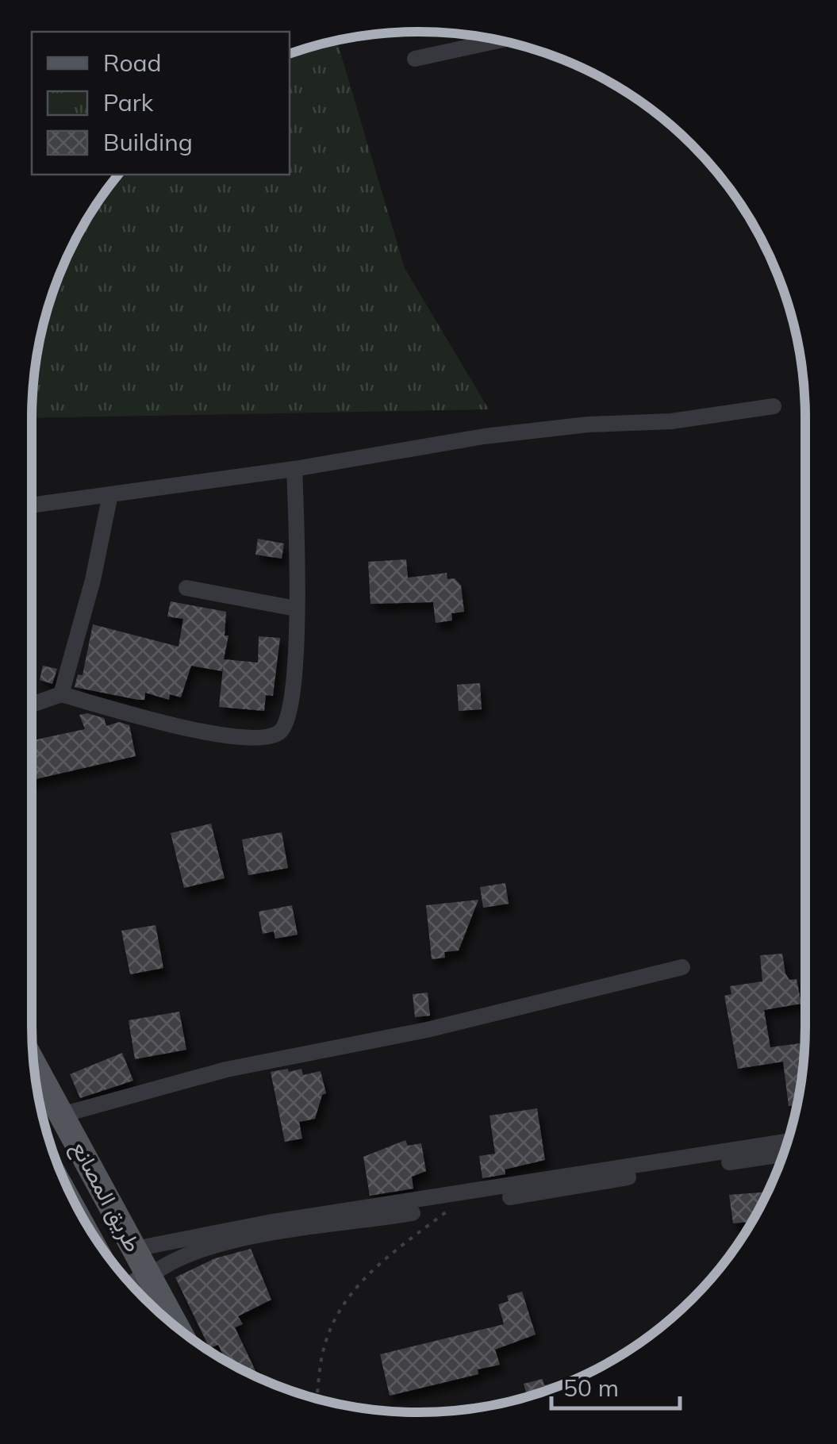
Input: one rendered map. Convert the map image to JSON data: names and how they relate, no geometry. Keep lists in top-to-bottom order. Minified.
{"streets":{"main road":["طريق المصانع"]},"legend":["Road","Park","Building"],"scale_bar":"50 m"}
